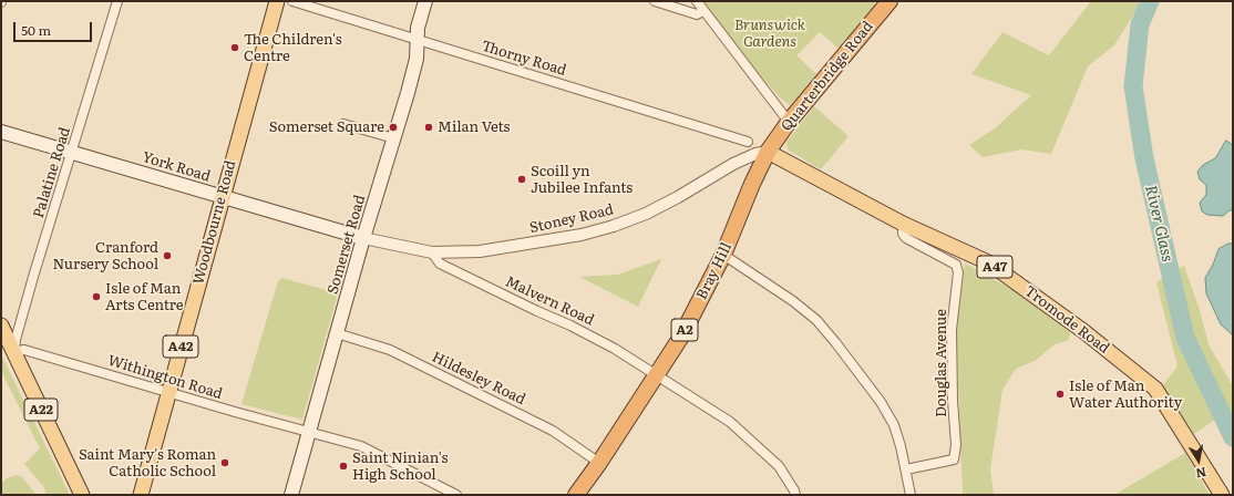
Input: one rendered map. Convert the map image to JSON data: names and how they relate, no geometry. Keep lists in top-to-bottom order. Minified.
{"streets":{"highway":["Quarterbridge Road","Bray Hill","A2"],"main road":["York Road","Woodbourne Road","Somerset Road","A47","Tromode Road","A42","A22"],"street":["Thorny Road","Palatine Road","Stoney Road","Malvern Road","Douglas Avenue","Withington Road","Hildesley Road"]},"crossings":[["Thorny Road","Somerset Road"],["Quarterbridge Road","Stoney Road"],["Quarterbridge Road","Bray Hill"],["Quarterbridge Road","Tromode Road"],["York Road","Palatine Road"],["York Road","Stoney Road"],["York Road","Woodbourne Road"],["York Road","Somerset Road"],["Palatine Road","Withington Road"],["Palatine Road","A22"],["Stoney Road","Bray Hill"],["Stoney Road","Malvern Road"],["Stoney Road","Tromode Road"],["Woodbourne Road","Withington Road"],["Somerset Road","Withington Road"],["Somerset Road","Hildesley Road"],["Bray Hill","Malvern Road"],["Bray Hill","Tromode Road"],["Bray Hill","Hildesley Road"],["Tromode Road","Douglas Avenue"],["Withington Road","A22"]],"water":["River Glass"],"parks":["Brunswick Gardens"],"places":["The Children's Centre","Somerset Square","Milan Vets","Scoill yn Jubilee Infants","Cranford Nursery School","Isle of Man Arts Centre","Isle of Man Water Authority","Saint Mary's Roman Catholic School","Saint Ninian's High School"],"scale_bar":"50 m","north":"bottom"}
